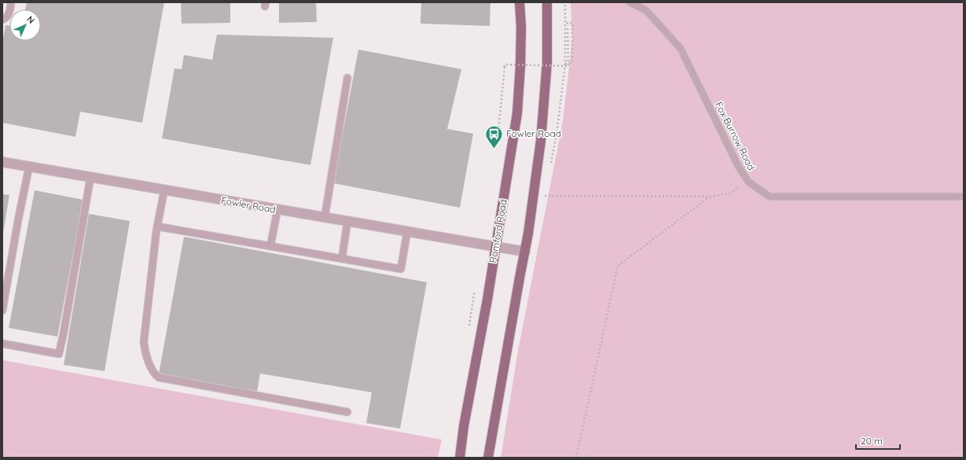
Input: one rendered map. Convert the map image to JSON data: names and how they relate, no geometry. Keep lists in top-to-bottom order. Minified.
{"streets":{"main road":["Romford Road"],"street":["Fowler Road"],"lane":["Fox Burrow Road"]},"crossings":[["Fowler Road","Romford Road"]],"places":{"bus stop":["Fowler Road"]},"scale_bar":"20 m","north":"top right"}
